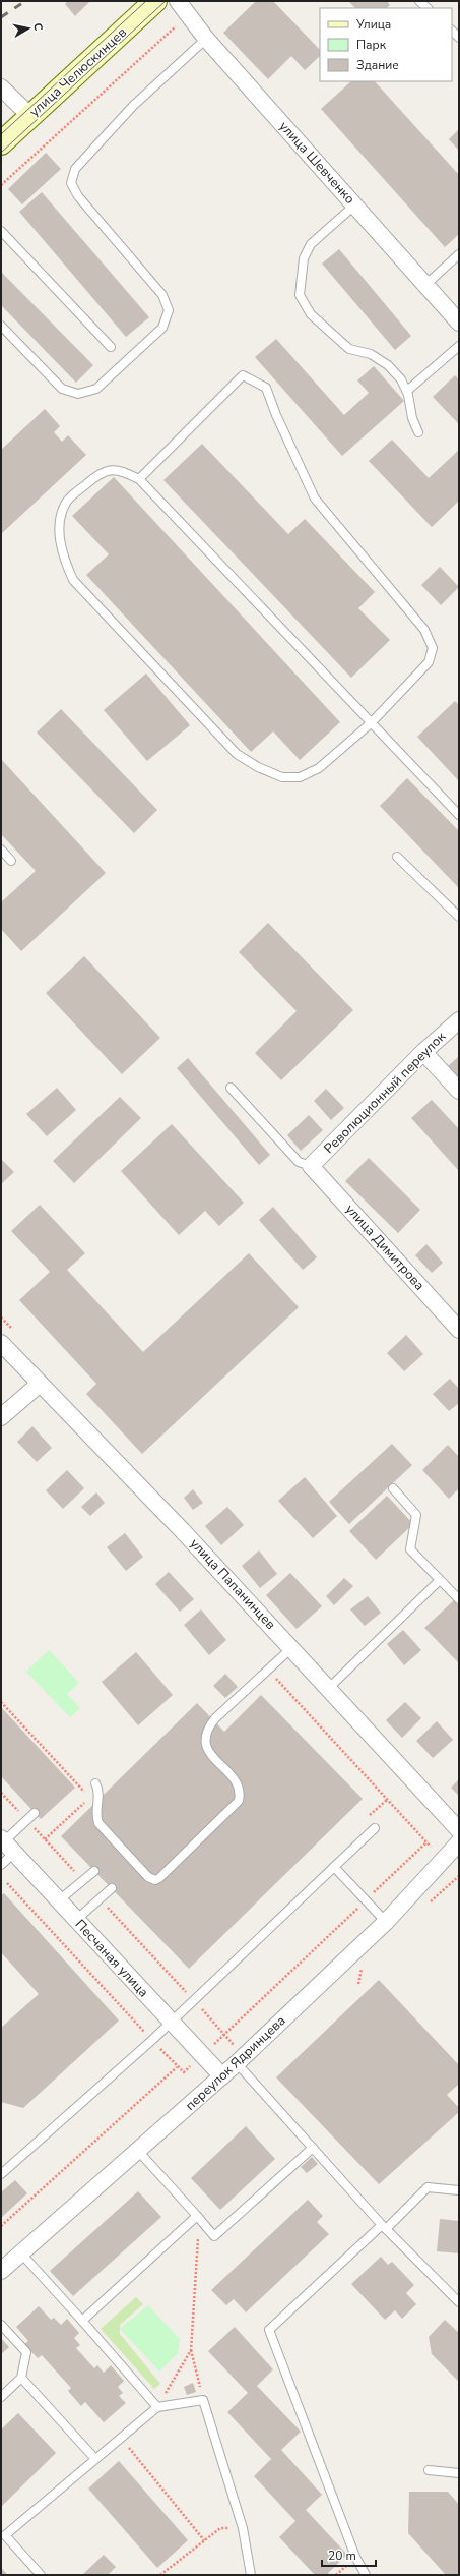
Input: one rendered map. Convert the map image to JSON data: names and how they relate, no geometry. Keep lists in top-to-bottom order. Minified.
{"streets":{"main road":["улица Челюскинцев"],"street":["улица Шевченко","Революционный переулок","улица Димитрова","улица Папанинцев","Песчаная улица","переулок Ядринцева"]},"crossings":[["Революционный переулок","улица Димитрова"],["Песчаная улица","переулок Ядринцева"]],"legend":["Улица","Парк","Здание"],"scale_bar":"20 m","north":"right"}
